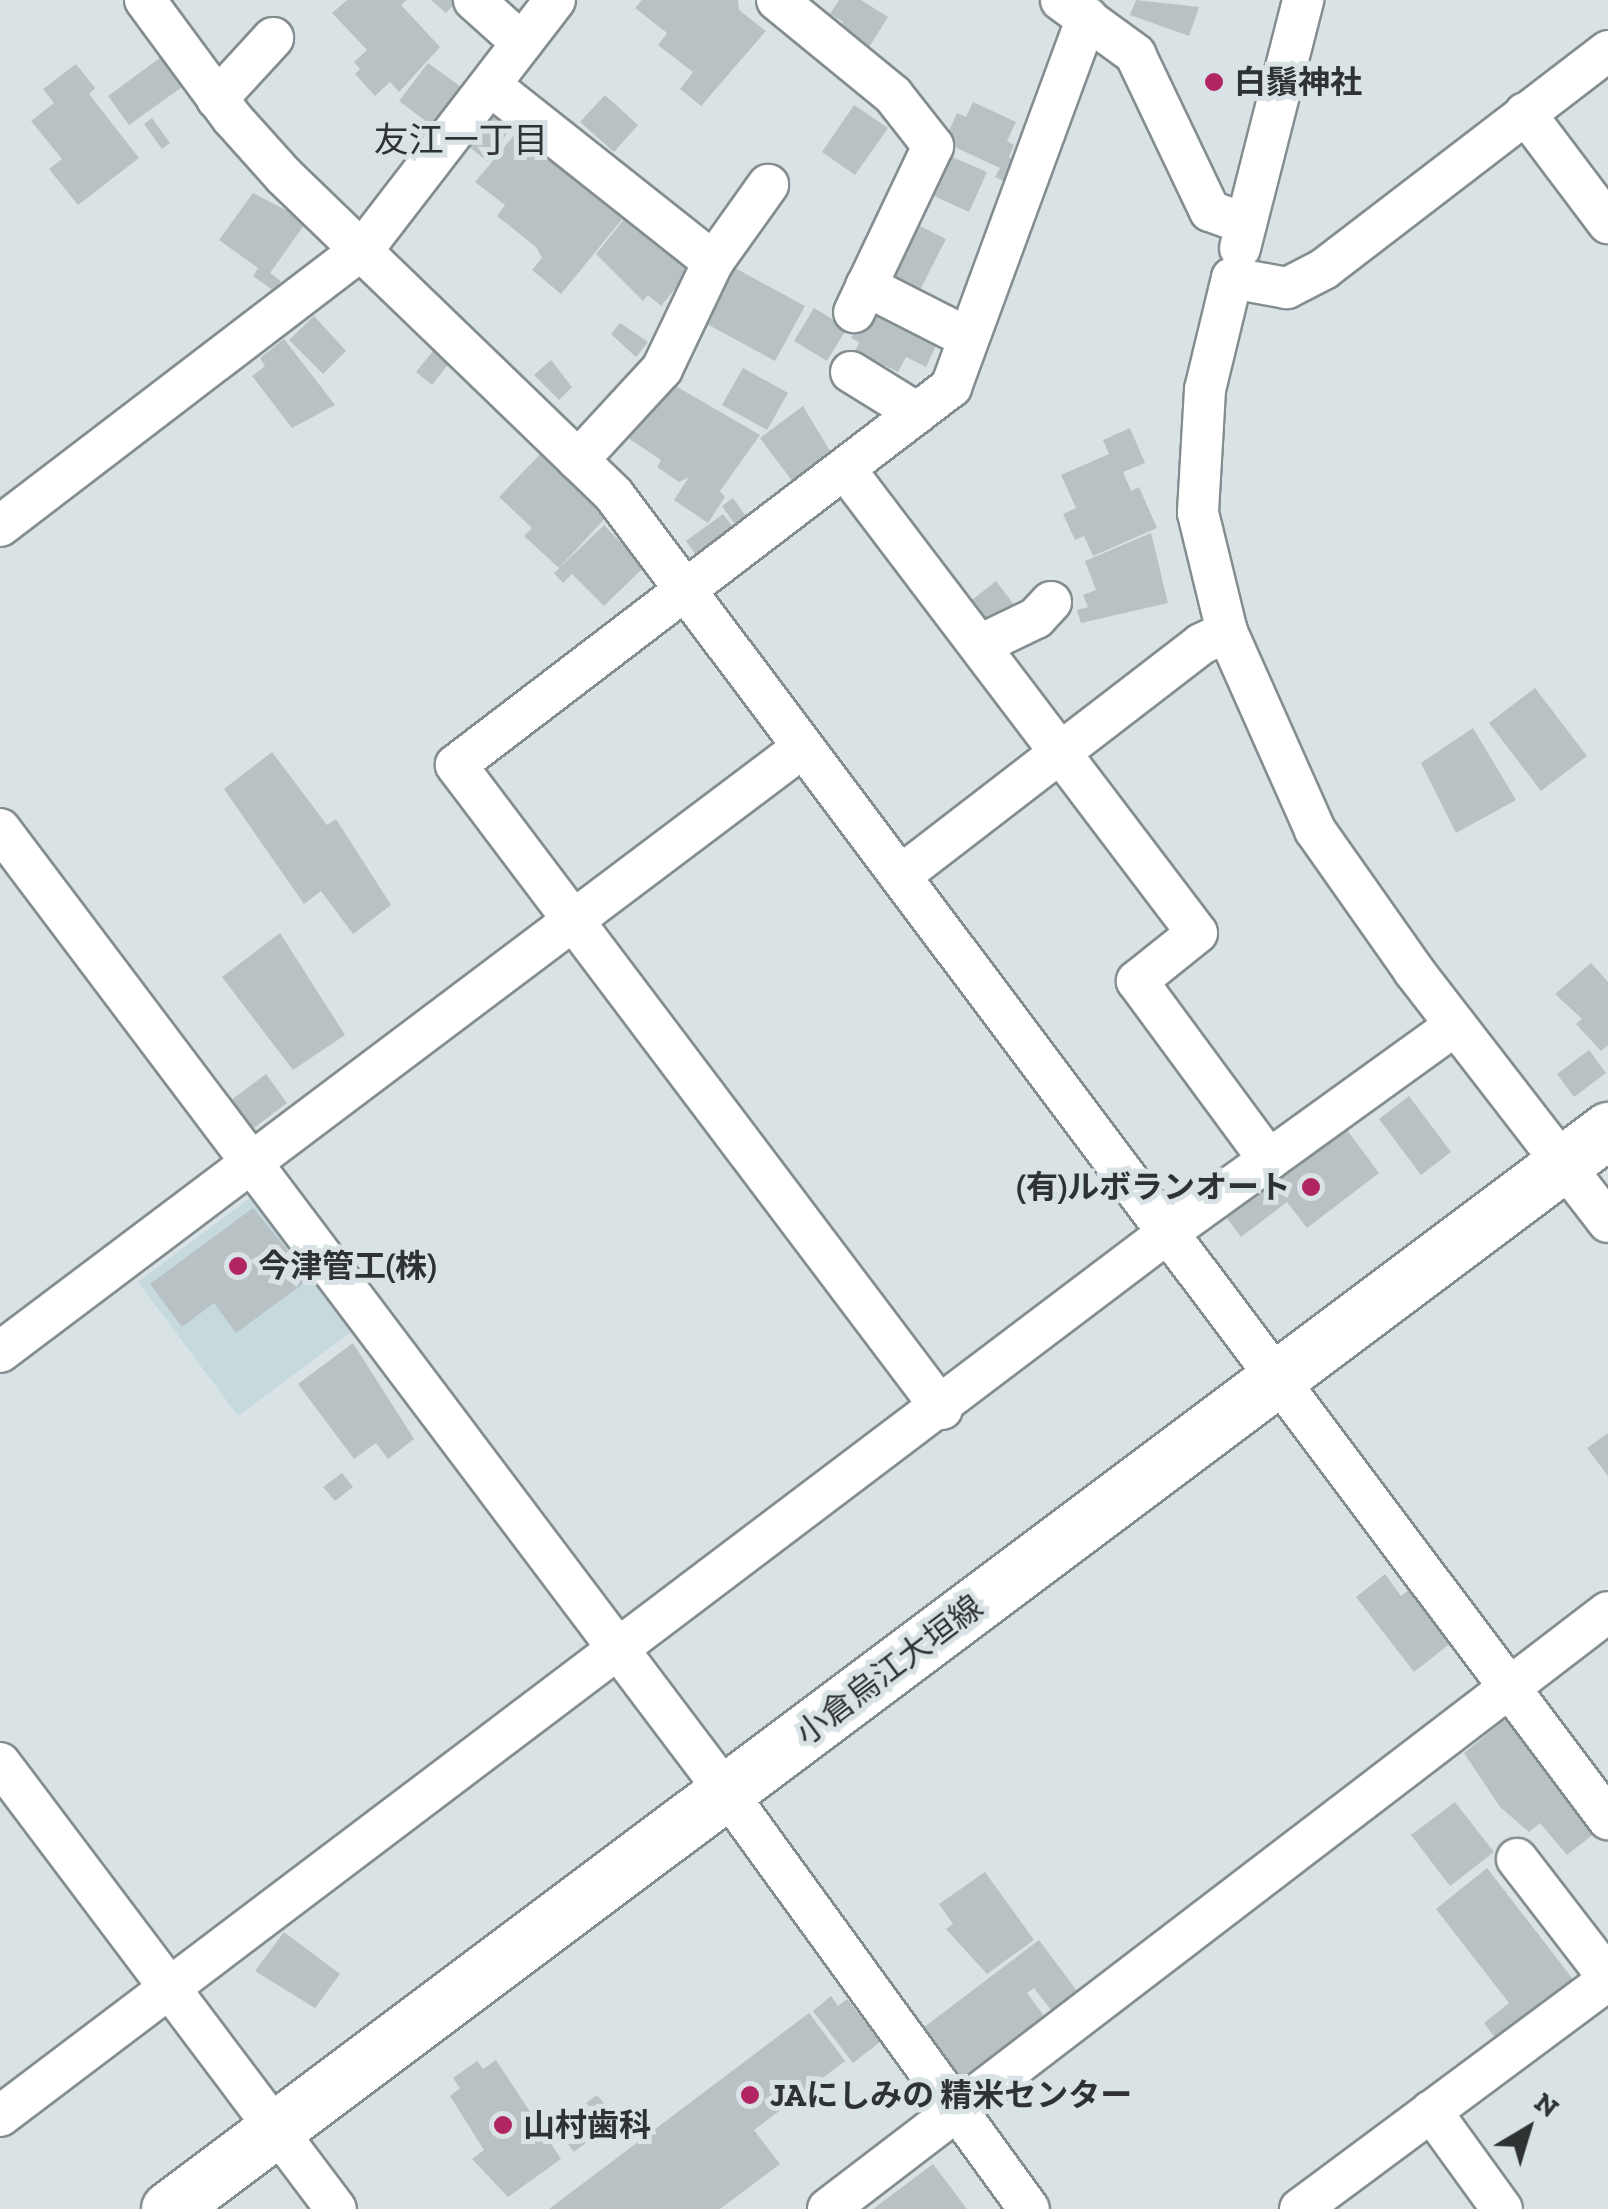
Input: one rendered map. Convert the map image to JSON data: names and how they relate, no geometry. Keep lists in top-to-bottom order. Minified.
{"streets":{"main road":["小倉烏江大垣線"]},"districts":["友江一丁目"],"places":["白鬚神社","(有)ルボランオート","今津管工(株)","JAにしみの 精米センター","山村歯科"],"north":"top right"}
